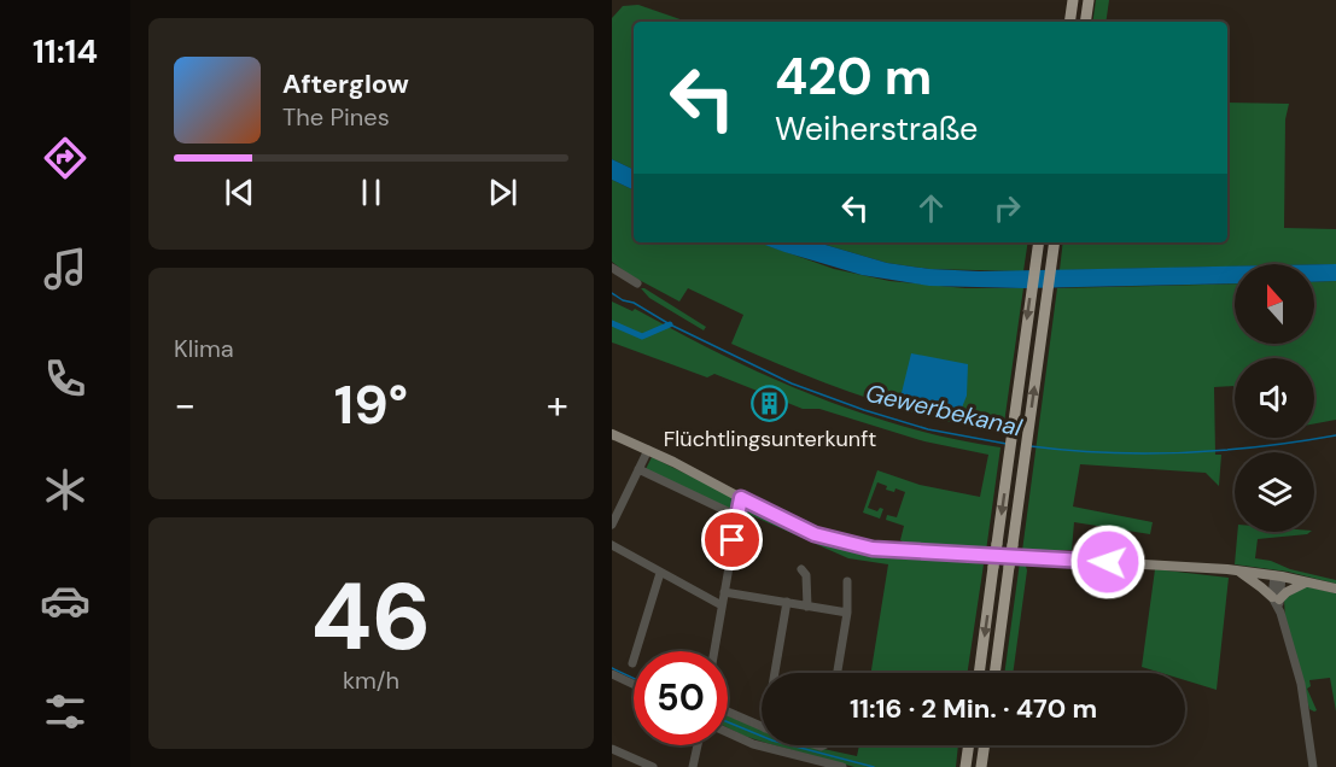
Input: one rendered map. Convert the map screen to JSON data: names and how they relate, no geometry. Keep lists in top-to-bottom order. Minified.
{"water":["Gewerbekanal"],"places":{"building":["Flüchtlingsunterkunft"]},"north":"top","page":{"tabs":"11:14","turn":["420 m","Weiherstraße"],"song":["Afterglow","The Pines"],"tile":["Klima",["46","km/h"]],"heat":["−","19°","+"],"limit":"50","trip":"11:16 · 2 Min. · 470 m"}}
